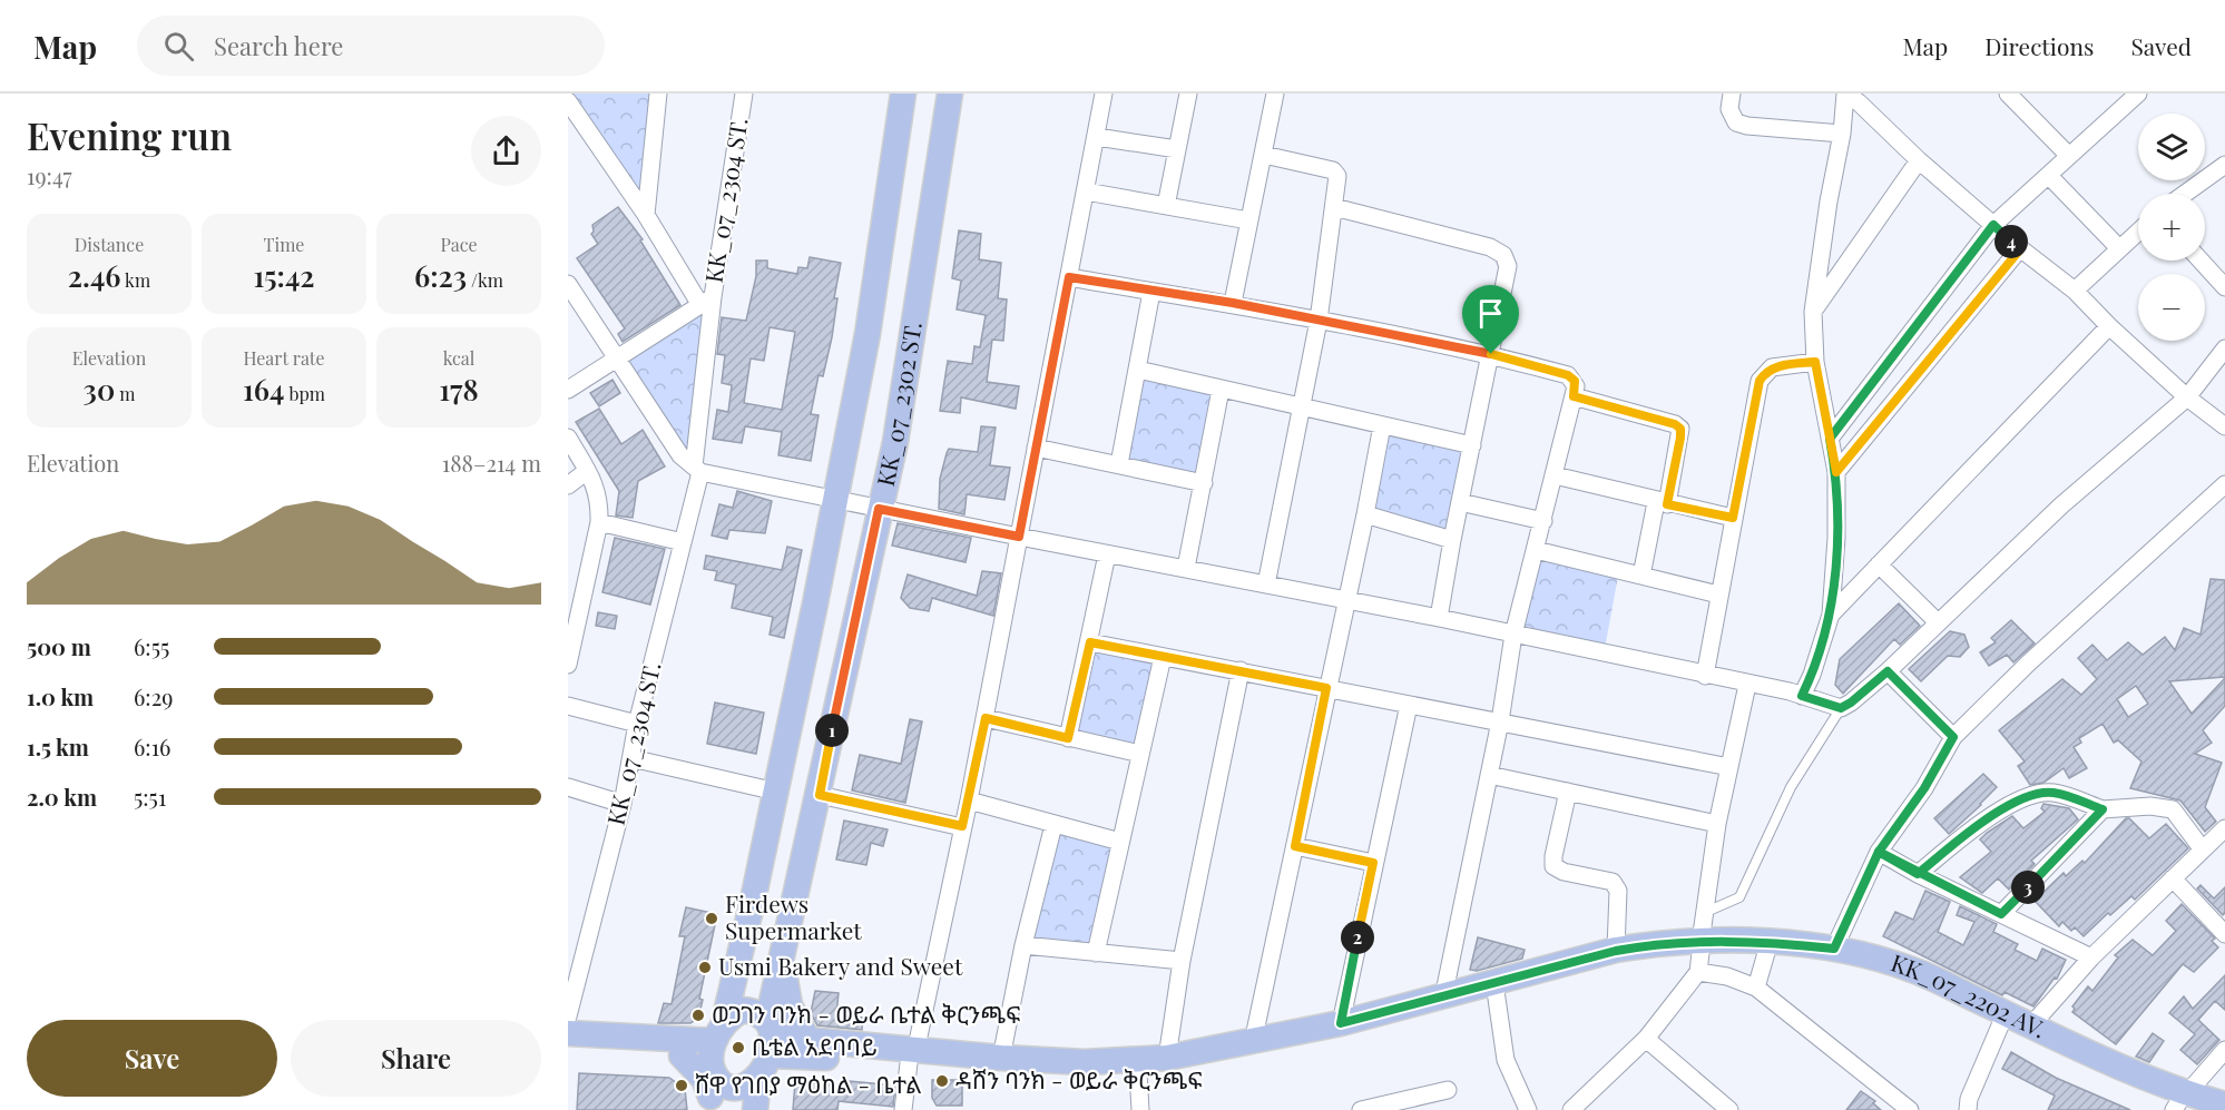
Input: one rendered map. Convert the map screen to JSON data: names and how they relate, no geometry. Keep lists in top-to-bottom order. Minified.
{"streets":{"main road":["KK_07_2302 ST.","KK_07_2202 AV."],"street":["KK_07_2304 ST."]},"places":["Firdews Supermarket","Usmi Bakery and Sweet","ወጋገን ባንክ - ወይራ ቤተል ቅርንጫፍ","ቤቴል አደባባይ","ዳሸን ባንክ - ወይራ ቅርንጫፍ","ሸዋ የገበያ ማዕከል - ቤተል"],"page":{"header":"Map","search":"Search here","nav":["Map","Directions","Saved"],"heading":["Evening run","19:47"],"map_buttons":["+","−"],"stats":[["Distance","2.46 km"],["Time","15:42"],["Pace","6:23 /km"],["Elevation","30 m"],["Heart rate","164 bpm"],["kcal","178"]],"pins":["4","1","3","2"],"chart":["Elevation","188–214 m"],"list":[{"name":"500 m","note":"6:55"},{"name":"1.0 km","note":"6:29"},{"name":"1.5 km","note":"6:16"},{"name":"2.0 km","note":"5:51"}],"buttons":["Save","Share"]}}
